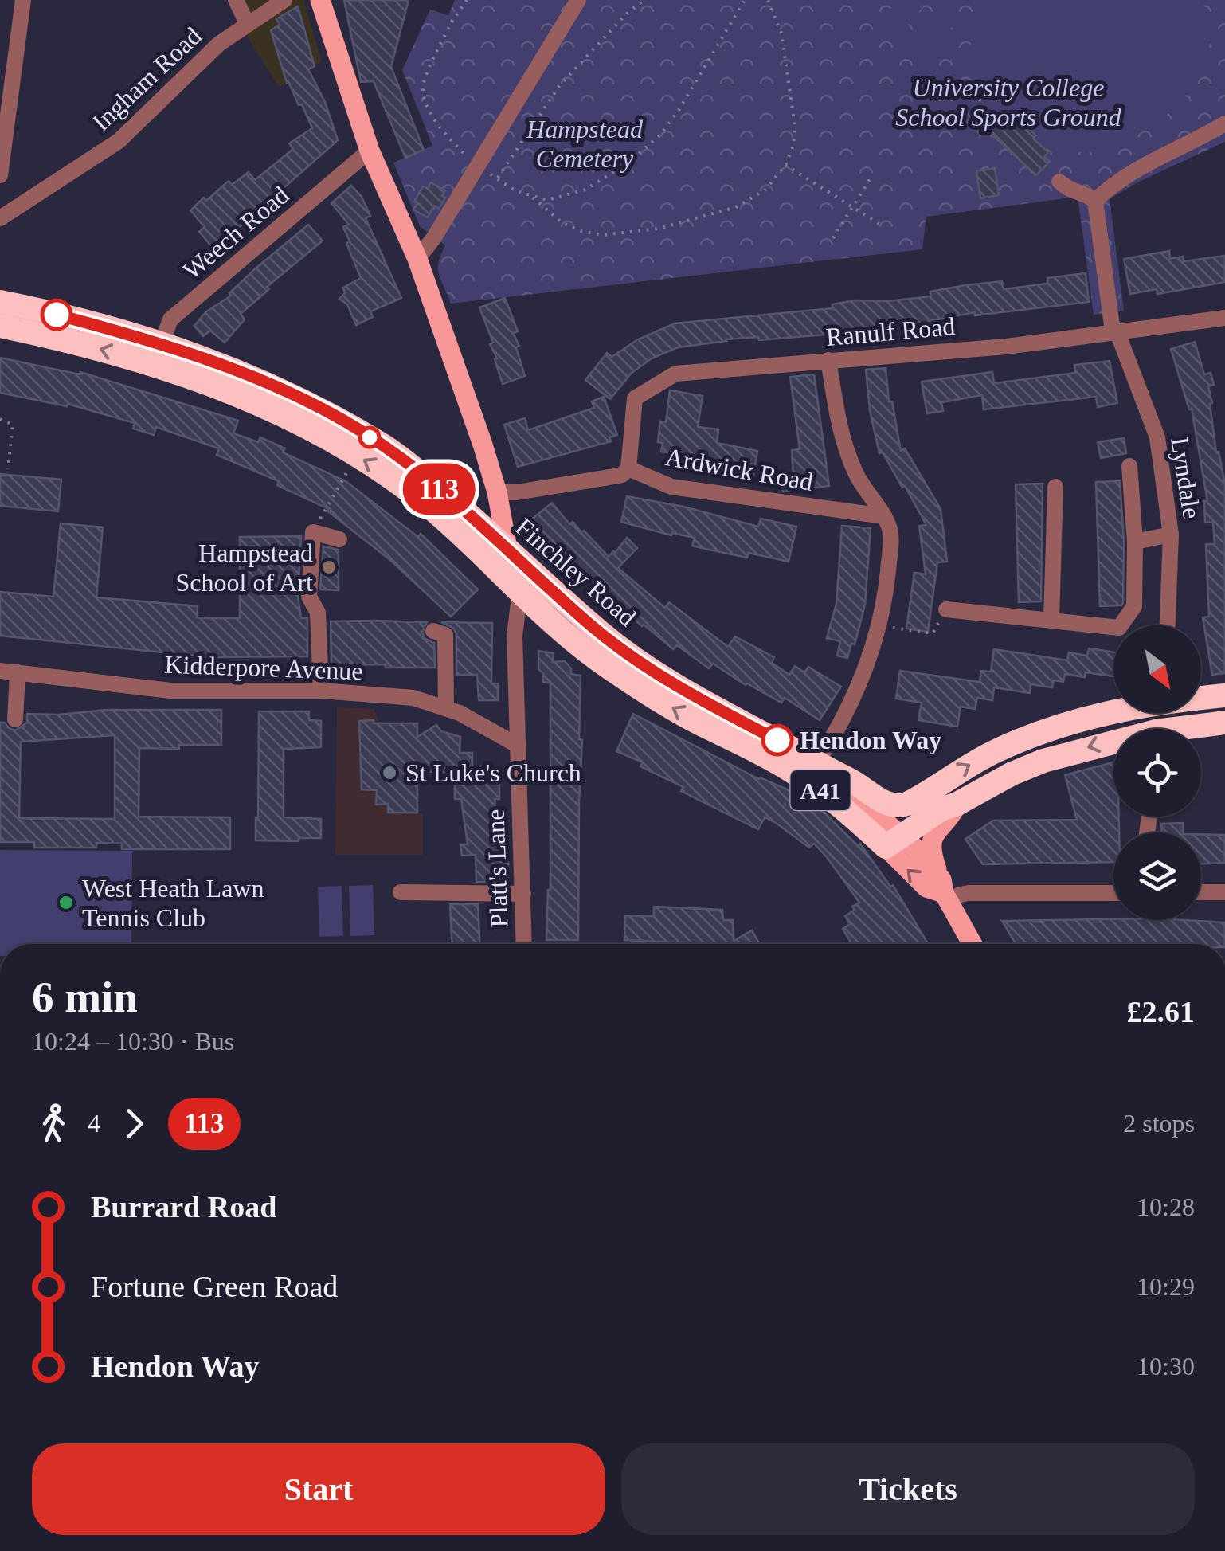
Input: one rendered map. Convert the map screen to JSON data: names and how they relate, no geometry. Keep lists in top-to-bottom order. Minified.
{"streets":{"highway":["Finchley Road","A41"],"street":["Ingham Road","Weech Road","Ranulf Road","Ardwick Road","Lyndale","Kidderpore Avenue","Platt's Lane"]},"crossings":[["Weech Road","Finchley Road"],["Ranulf Road","Ardwick Road"],["Ranulf Road","Lyndale"],["Finchley Road","A41"],["Finchley Road","Platt's Lane"],["Kidderpore Avenue","Platt's Lane"]],"parks":["University College School Sports Ground","Hampstead Cemetery"],"places":["Hampstead School of Art","Hendon Way","St Luke's Church","West Heath Lawn Tennis Club"],"lines":["bus line 113"],"north":"bottom right","page":{"on_map":"113","heading":["6 min","10:24 – 10:30 · Bus","£2.61"],"legs":["4","113","2 stops"],"list":[{"name":"Burrard Road","value":"10:28"},{"name":"Fortune Green Road","value":"10:29"},{"name":"Hendon Way","value":"10:30"}],"buttons":["Start","Tickets"]}}
